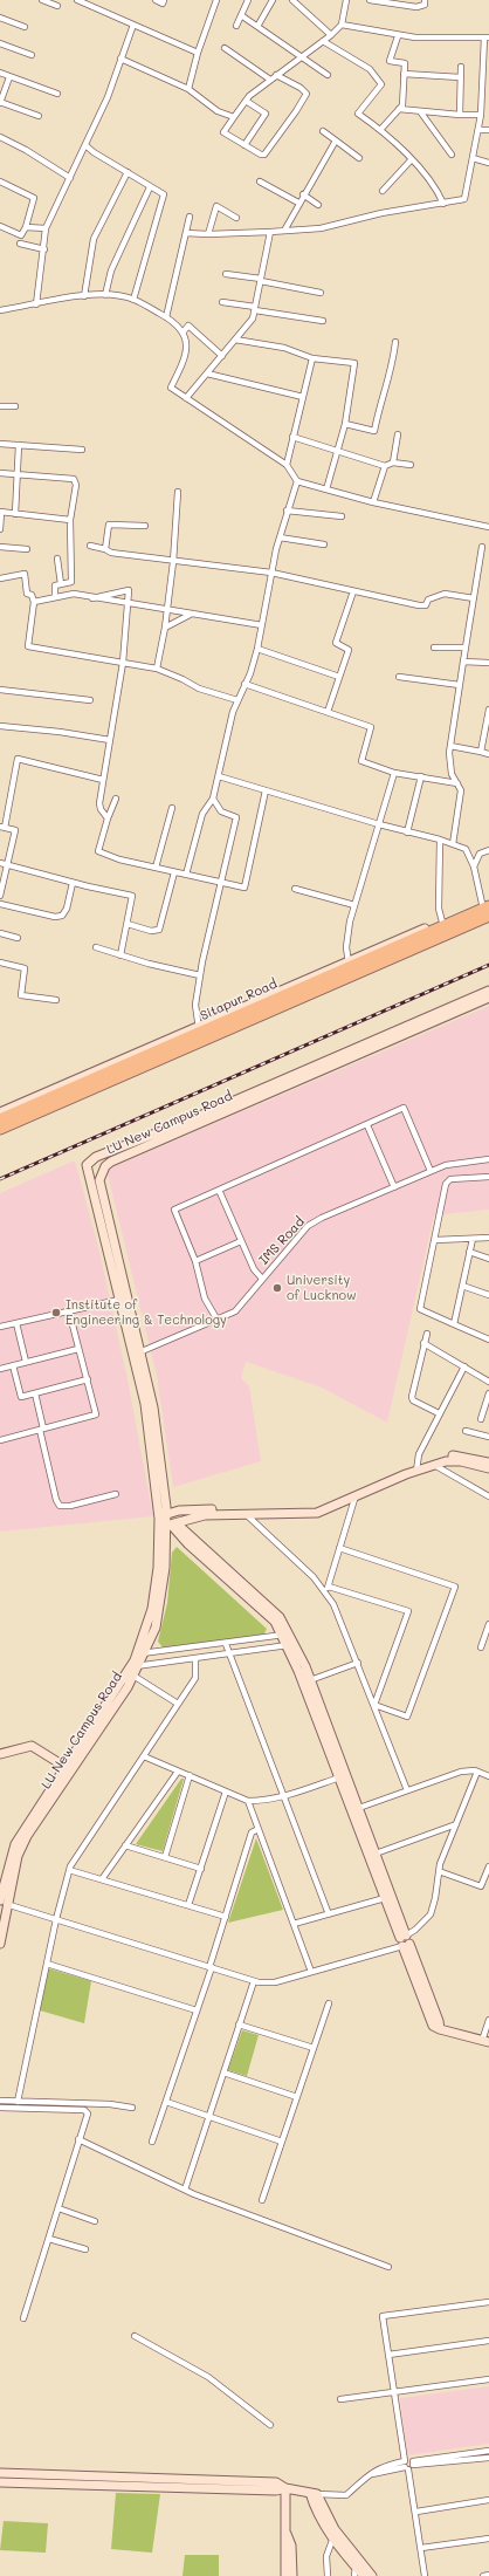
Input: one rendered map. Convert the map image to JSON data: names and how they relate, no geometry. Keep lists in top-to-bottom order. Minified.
{"streets":{"highway":["Sitapur Road"],"street":["LU New Campus Road","IMS Road"]},"crossings":[["LU New Campus Road","IMS Road"]],"places":["University of Lucknow","Institute of Engineering & Technology"]}
